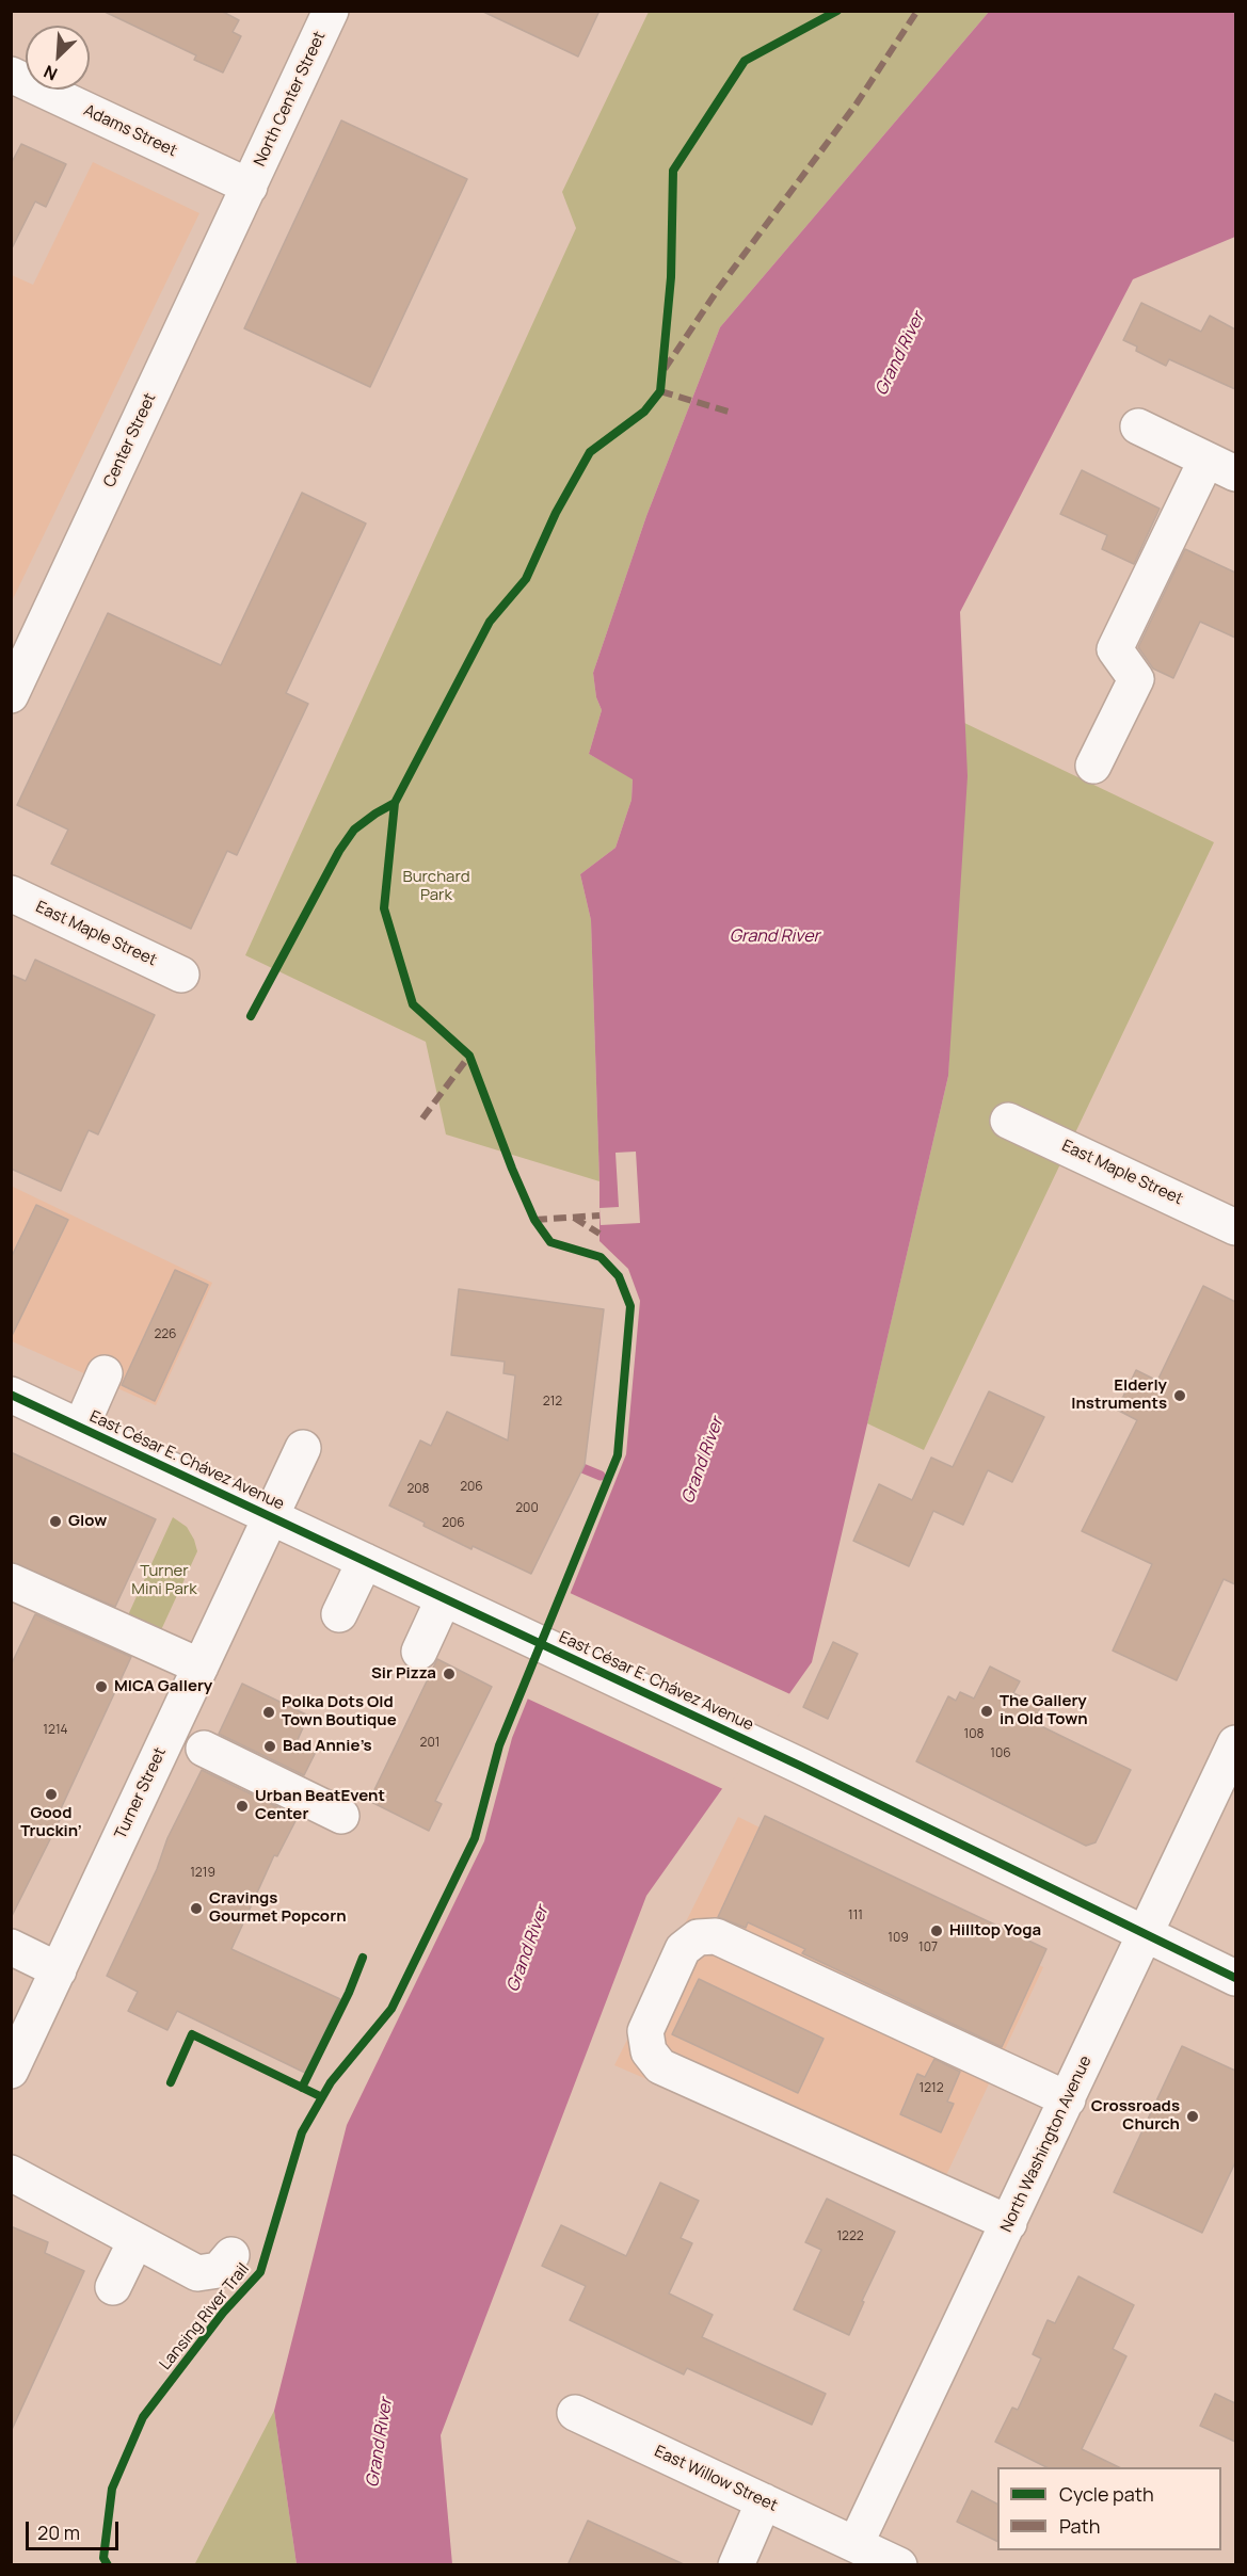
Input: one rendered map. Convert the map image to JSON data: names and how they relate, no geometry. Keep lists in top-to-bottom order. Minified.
{"streets":{"street":["North Center Street","Adams Street","Center Street","East Maple Street","East César E. Chávez Avenue","Turner Street","North Washington Avenue","East Willow Street"],"cycle path":["Lansing River Trail"]},"crossings":[["North Center Street","Adams Street"],["North Center Street","Center Street"],["Adams Street","Center Street"],["East César E. Chávez Avenue","Turner Street"],["East César E. Chávez Avenue","North Washington Avenue"],["North Washington Avenue","East Willow Street"]],"water":["Grand River"],"parks":["Burchard Park","Turner Mini Park"],"places":["Elderly Instruments","Glow","Sir Pizza","MICA Gallery","The Gallery in Old Town","Polka Dots Old Town Boutique","Bad Annie’s","Good Truckin’","Urban BeatEvent Center","Cravings Gourmet Popcorn","Hilltop Yoga","Crossroads Church"],"house_numbers":["226","212","206","208","200","206","1214","108","201","106","1219","111","109","107","1212","1222"],"legend":["Cycle path","Path"],"scale_bar":"20 m","north":"bottom left"}
